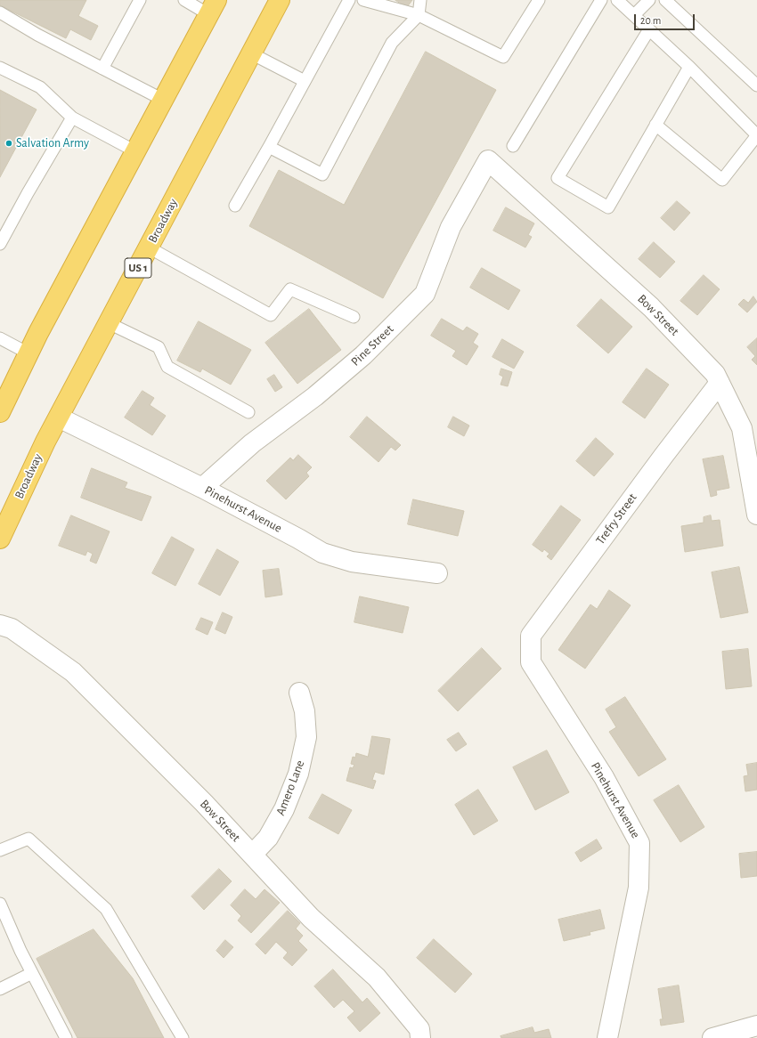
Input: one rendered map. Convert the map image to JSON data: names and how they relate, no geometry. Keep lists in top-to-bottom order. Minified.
{"streets":{"highway":["Broadway","US 1"],"street":["Bow Street","Pine Street","Pinehurst Avenue","Trefry Street","Amero Lane"]},"crossings":[["Broadway","Pinehurst Avenue"],["Bow Street","Pine Street"],["Bow Street","Trefry Street"],["Bow Street","Amero Lane"],["Pine Street","Pinehurst Avenue"],["Pinehurst Avenue","Trefry Street"]],"places":["Salvation Army"],"scale_bar":"20 m"}
